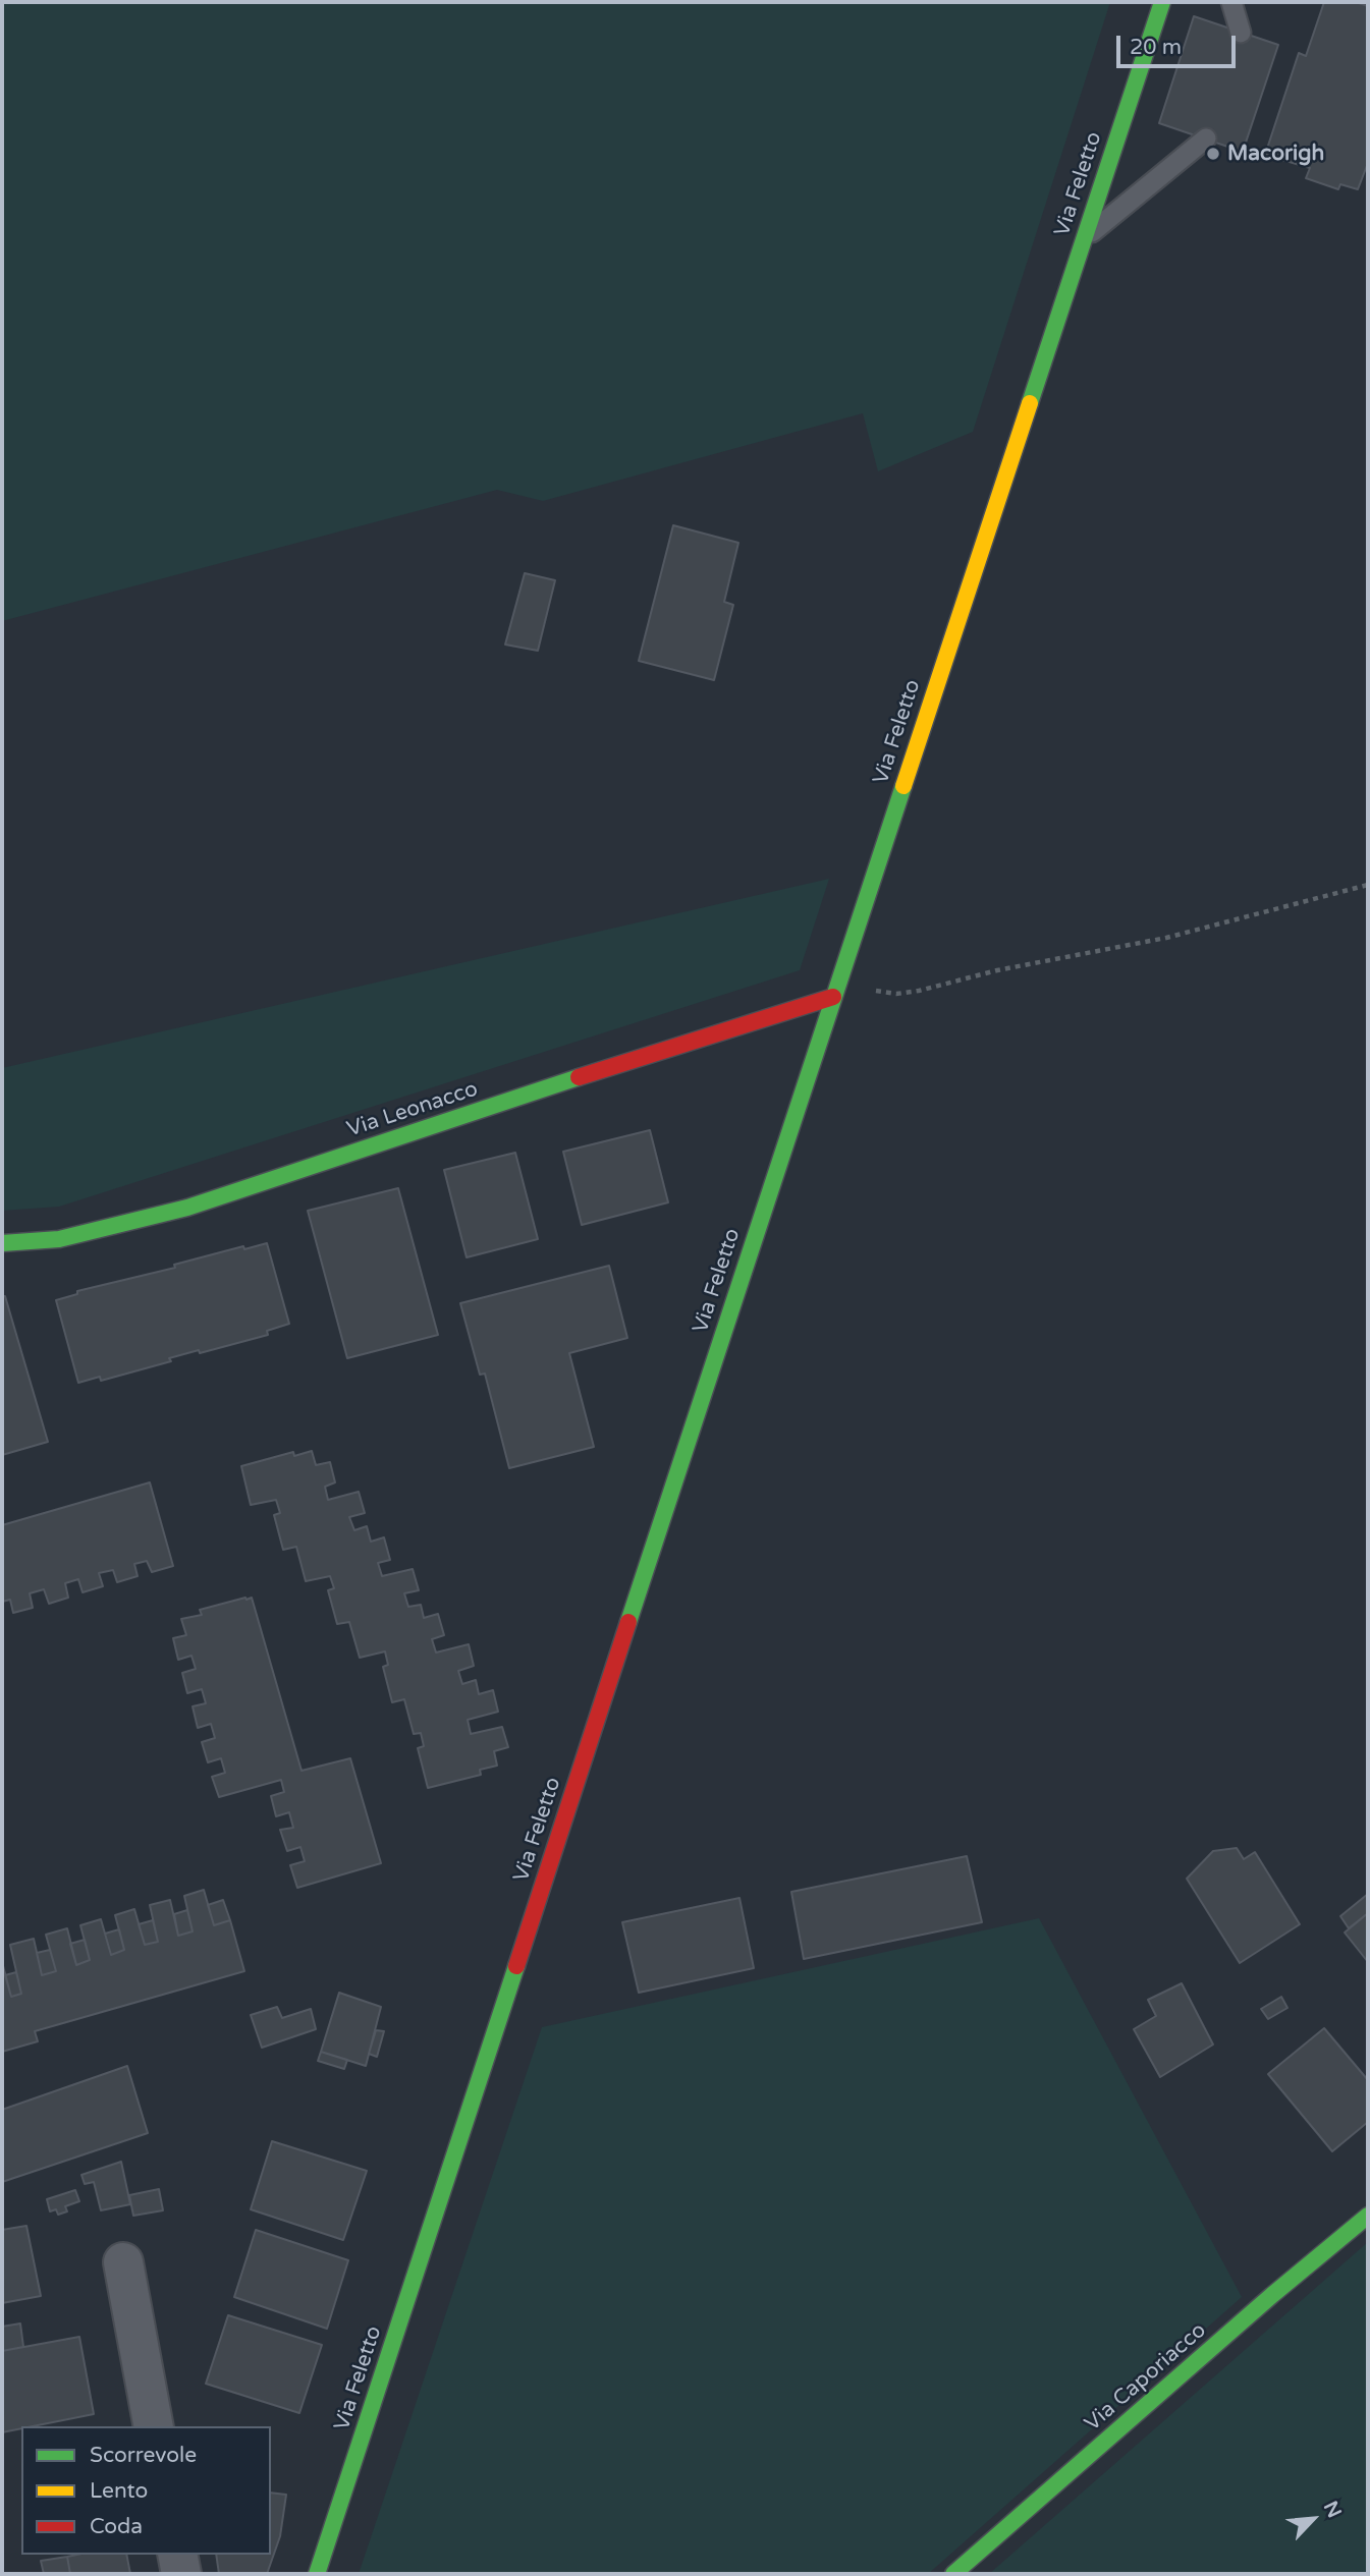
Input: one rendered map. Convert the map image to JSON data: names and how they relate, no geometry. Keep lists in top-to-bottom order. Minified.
{"streets":{"street":["Via Feletto","Via Leonacco","Via Caporiacco"]},"crossings":[["Via Feletto","Via Leonacco"]],"places":["Macorigh"],"legend":["Scorrevole","Lento","Coda"],"scale_bar":"20 m","north":"top right"}
